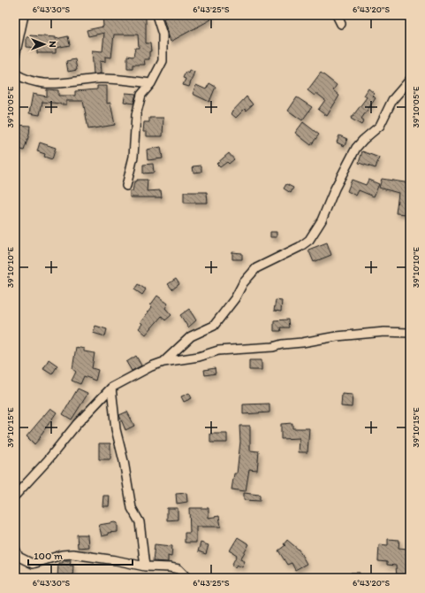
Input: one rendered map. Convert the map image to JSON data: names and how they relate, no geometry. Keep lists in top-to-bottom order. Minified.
{"scale_bar":"100 m","north":"right","coordinates":["6°43'30\"S","6°43'25\"S","6°43'20\"S","39°10'05\"E","39°10'10\"E","39°10'15\"E"]}
